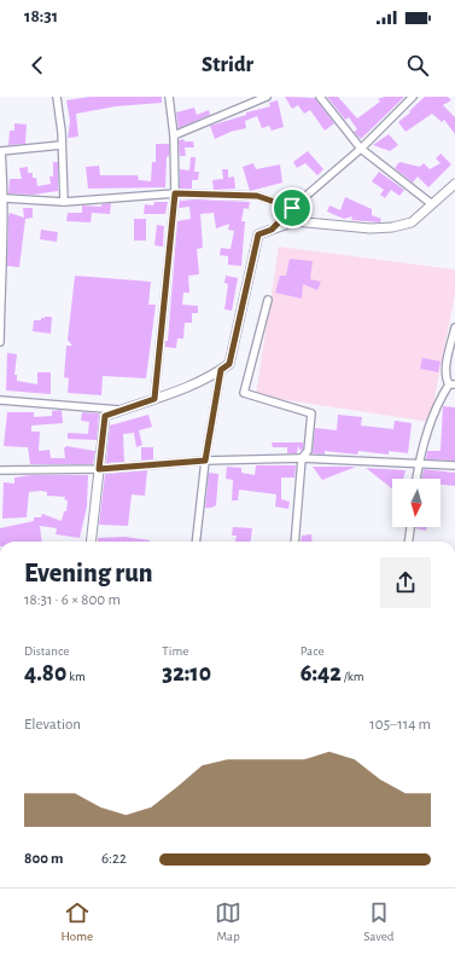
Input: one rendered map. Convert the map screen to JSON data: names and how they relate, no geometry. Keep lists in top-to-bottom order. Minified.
{"north":"bottom","page":{"status":"18:31","header":"Stridr","heading":["Evening run","18:31 · 6 × 800 m"],"stats":[["Distance","4.80 km"],["Time","32:10"],["Pace","6:42 /km"]],"chart":["Elevation","105–114 m"],"list":[{"name":"800 m","note":"6:22"}],"tabs":["Home","Map","Saved"]}}
